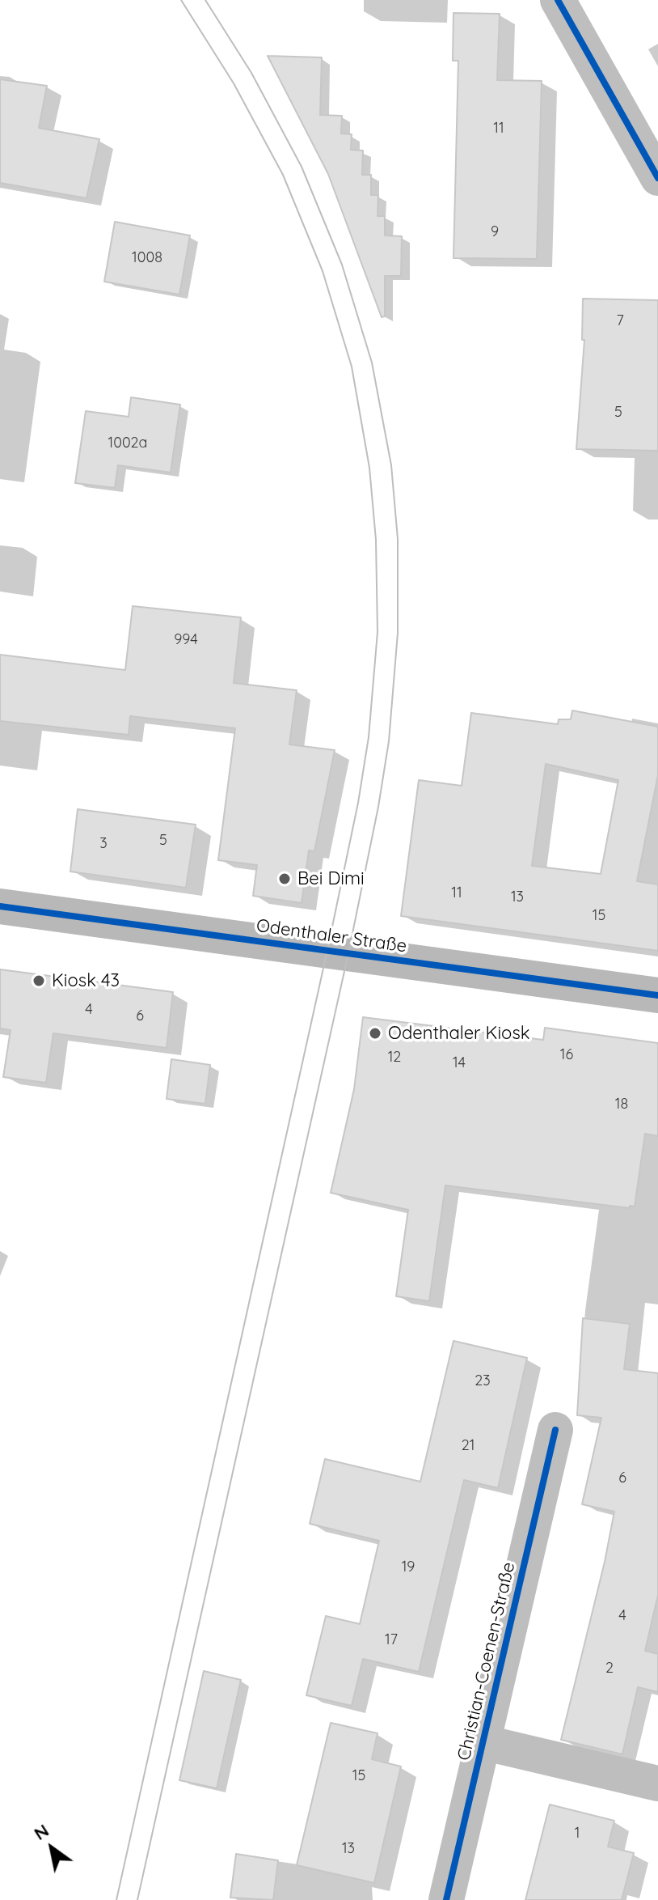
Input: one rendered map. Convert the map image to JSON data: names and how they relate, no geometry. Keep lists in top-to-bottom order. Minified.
{"streets":{"main road":["Odenthaler Straße"],"street":["Christian-Coenen-Straße"]},"places":["Bei Dimi","Kiosk 43","Odenthaler Kiosk"],"house_numbers":["11","9","1008","7","5","1002a","994","5","3","11","13","15","4","6","16","12","14","18","23","21","6","19","4","17","2","15","1","13"],"north":"top left"}
